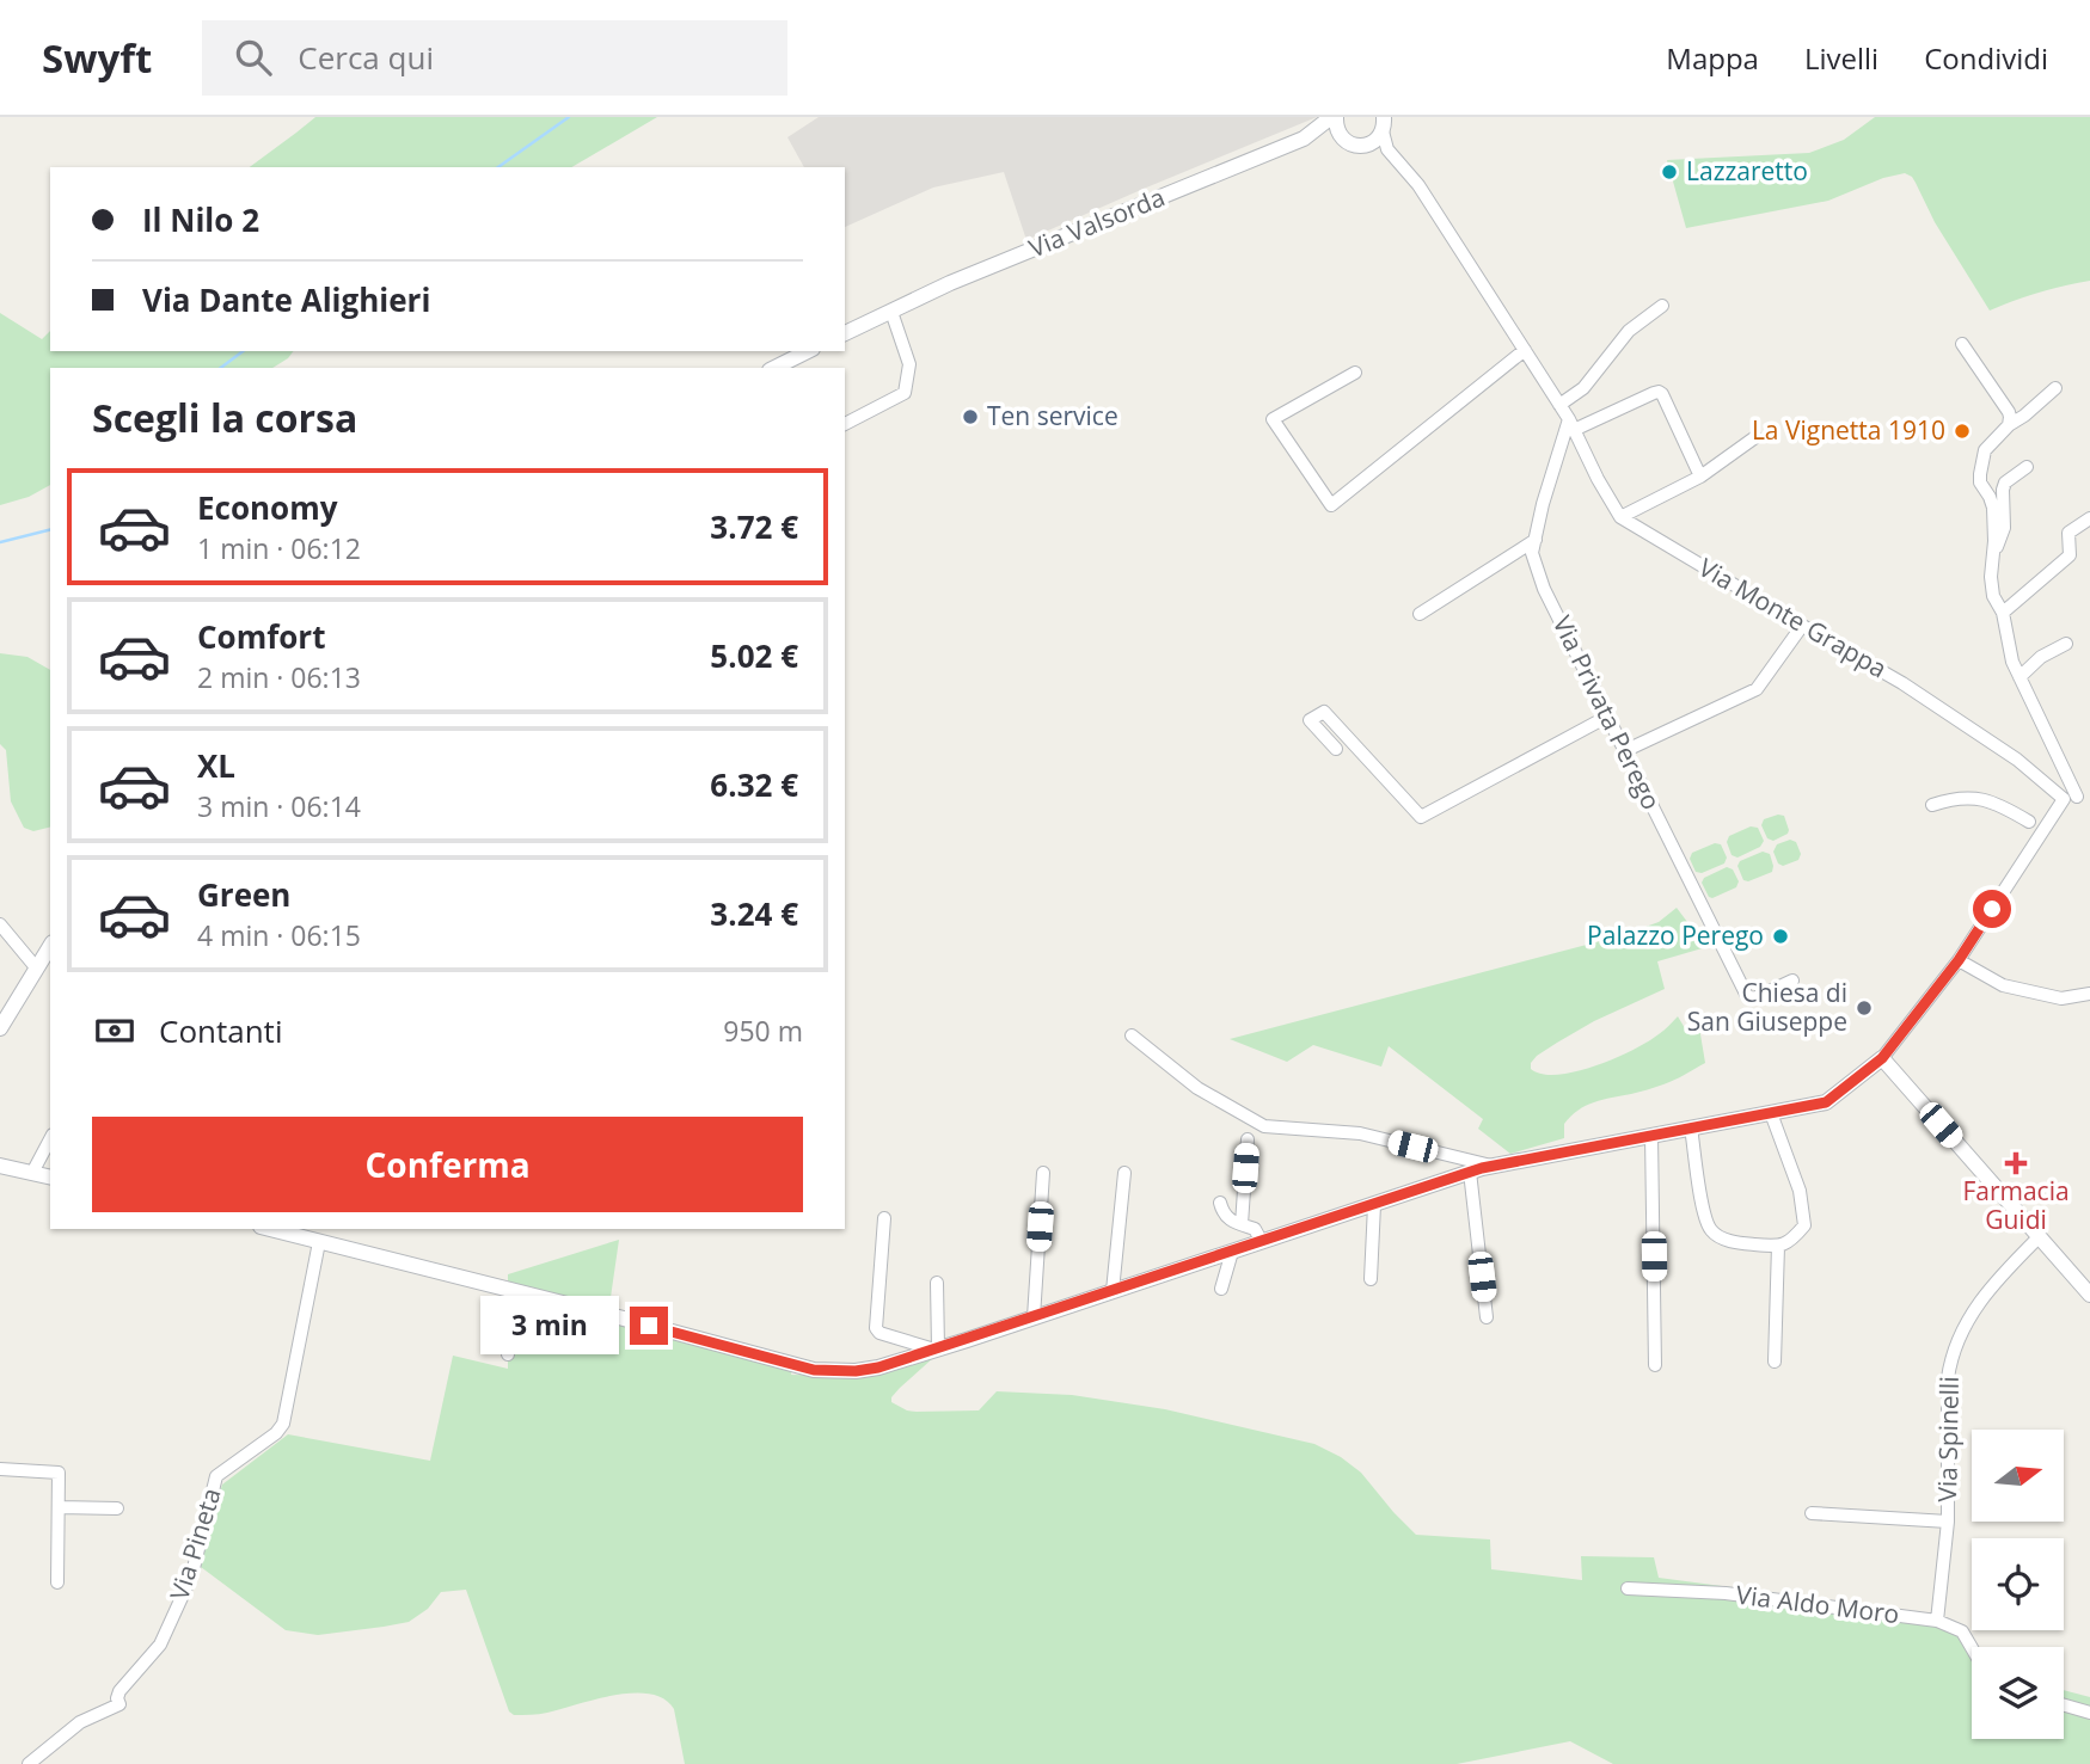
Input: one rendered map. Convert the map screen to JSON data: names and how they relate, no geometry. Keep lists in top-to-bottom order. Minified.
{"streets":{"street":["Via Valsorda","Via Monte Grappa","Via Privata Perego","Via Spinelli","Via Pineta","Via Aldo Moro"]},"crossings":[["Via Valsorda","Via Monte Grappa"],["Via Monte Grappa","Via Privata Perego"],["Via Spinelli","Via Aldo Moro"]],"places":{"other":["Lazzaretto","Ten service","La Vignetta 1910","Palazzo Perego","Chiesa di San Giuseppe"],"health":["Farmacia Guidi"]},"north":"right","page":{"header":"Swyft","search":"Cerca qui","nav":["Mappa","Livelli","Condividi"],"banner":["Il Nilo 2","Via Dante Alighieri"],"heading":"Scegli la corsa","list":[{"name":"Economy","note":"1 min · 06:12","value":"3.72 €"},{"name":"Comfort","note":"2 min · 06:13","value":"5.02 €"},{"name":"XL","note":"3 min · 06:14","value":"6.32 €"},{"name":"Green","note":"4 min · 06:15","value":"3.24 €"}],"pay":["Contanti","950 m"],"buttons":"Conferma","bubble":"3 min"}}
